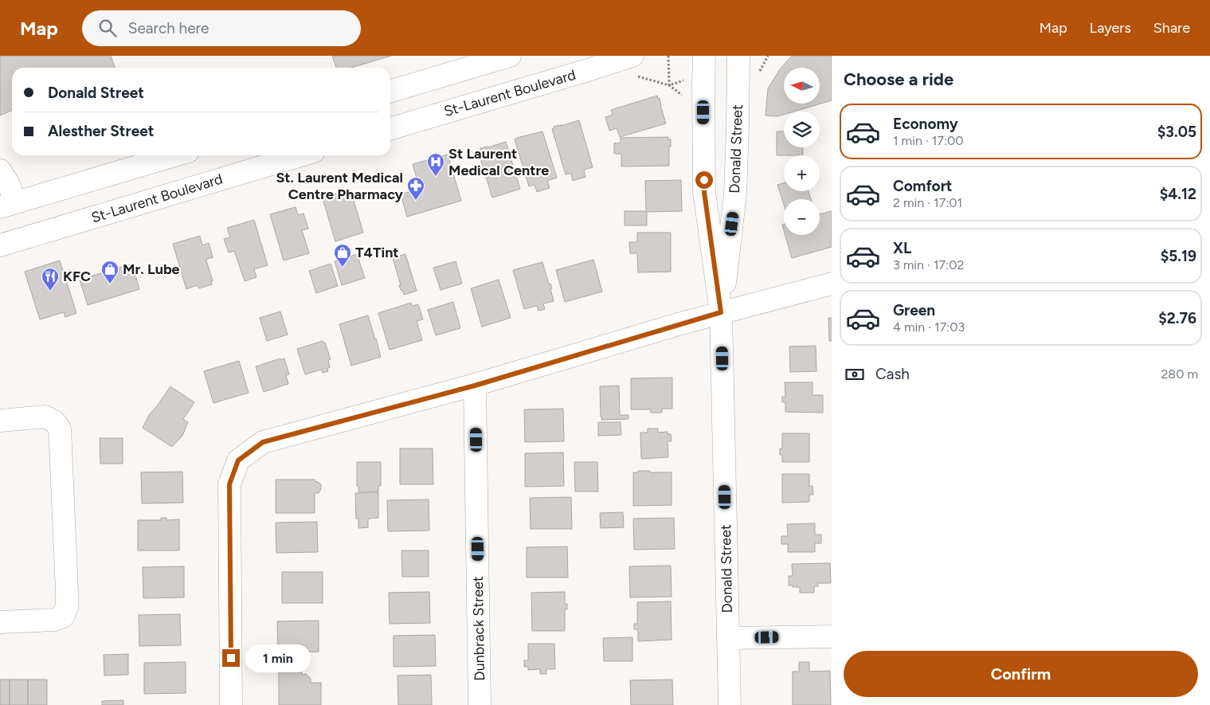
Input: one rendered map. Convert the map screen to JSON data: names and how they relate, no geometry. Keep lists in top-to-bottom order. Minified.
{"streets":{"street":["St-Laurent Boulevard","Donald Street","Dunbrack Street"]},"places":{"hospital":["St Laurent Medical Centre"],"pharmacy":["St. Laurent Medical Centre Pharmacy"],"shop":["T4Tint","Mr. Lube"],"restaurant":["KFC"]},"north":"left","page":{"header":"Map","search":"Search here","nav":["Map","Layers","Share"],"heading":"Choose a ride","map_buttons":["+","−"],"banner":["Donald Street","Alesther Street"],"list":[{"name":"Economy","note":"1 min · 17:00","value":"$3.05"},{"name":"Comfort","note":"2 min · 17:01","value":"$4.12"},{"name":"XL","note":"3 min · 17:02","value":"$5.19"},{"name":"Green","note":"4 min · 17:03","value":"$2.76"}],"pay":["Cash","280 m"],"buttons":"Confirm","bubble":"1 min"}}
